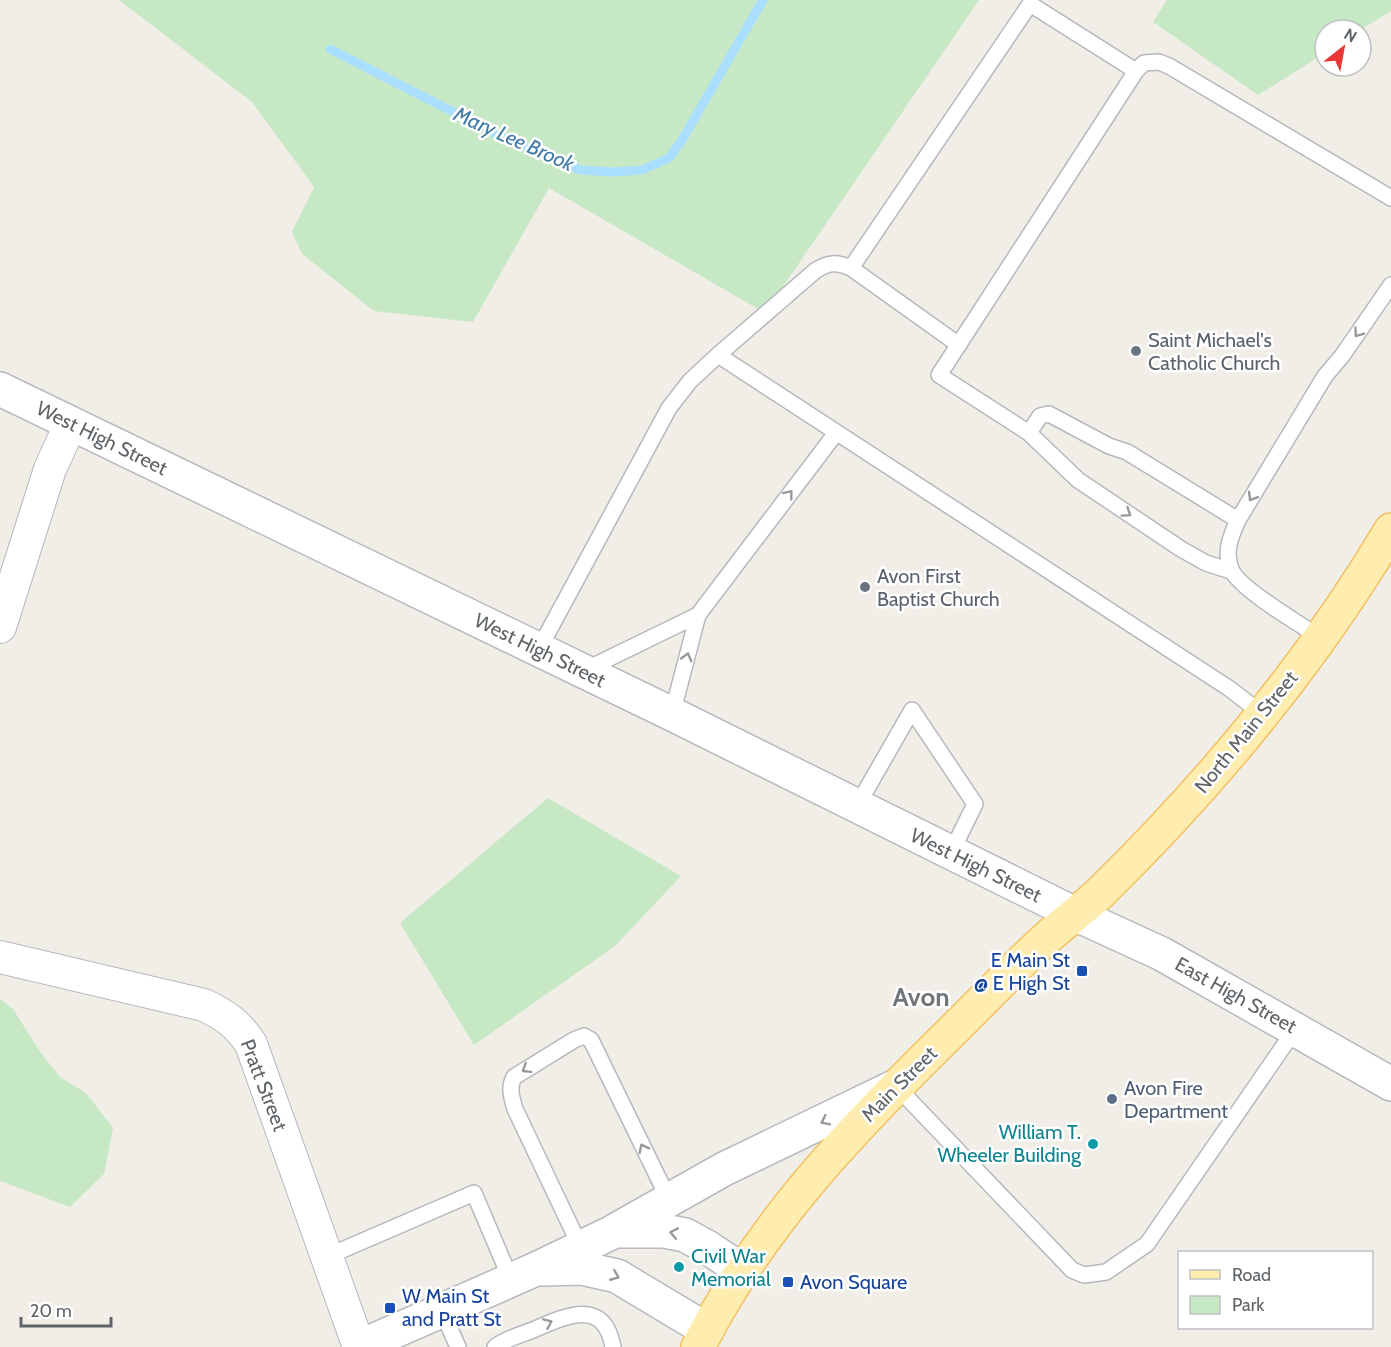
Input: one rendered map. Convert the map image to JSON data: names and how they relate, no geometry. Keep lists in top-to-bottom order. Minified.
{"streets":{"main road":["West High Street","North Main Street","East High Street","Main Street"],"street":["Pratt Street"]},"crossings":[["West High Street","North Main Street"],["West High Street","East High Street"],["West High Street","Main Street"],["North Main Street","East High Street"],["North Main Street","Main Street"],["East High Street","Main Street"]],"districts":["Avon"],"water":["Mary Lee Brook"],"places":{"other":["Saint Michael's Catholic Church","Avon First Baptist Church","Avon Fire Department","William T. Wheeler Building","Civil War Memorial"],"transit":["E Main St @ E High St","Avon Square","W Main St and Pratt St"]},"legend":["Road","Park"],"scale_bar":"20 m","north":"top right"}
